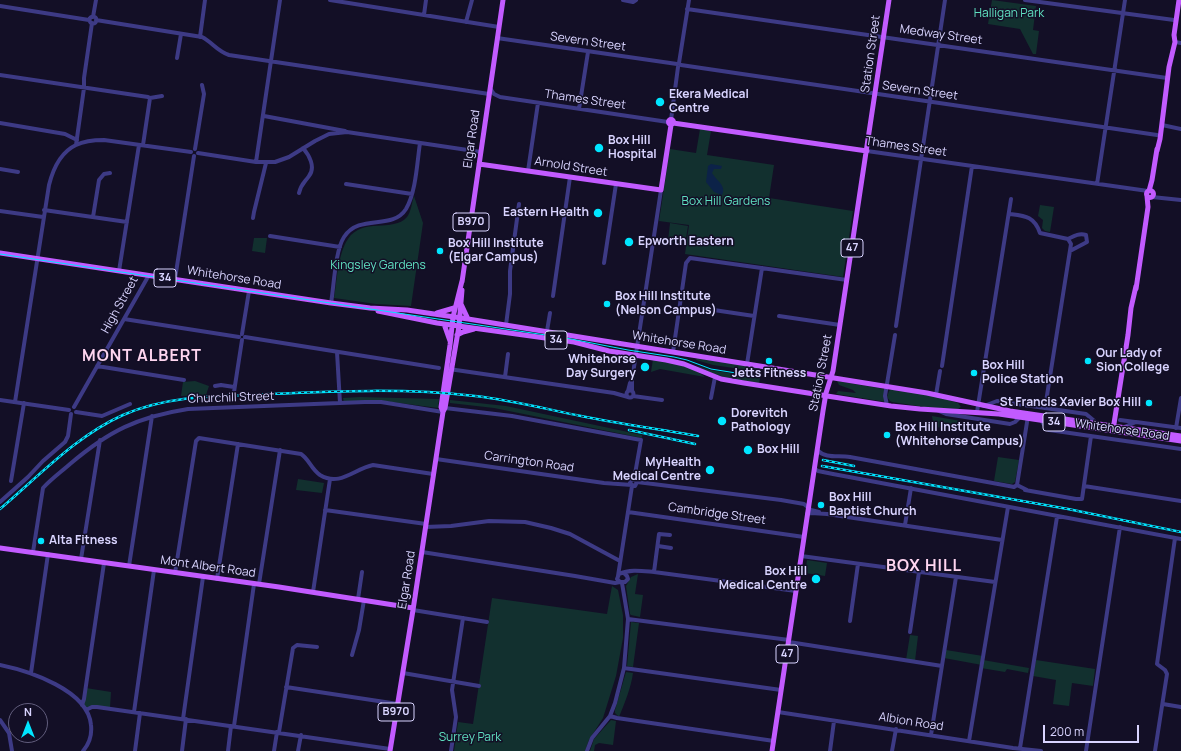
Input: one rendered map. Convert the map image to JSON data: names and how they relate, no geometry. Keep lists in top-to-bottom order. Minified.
{"streets":{"main road":["Station Street","Thames Street","Elgar Road","Arnold Street","B970","47","34","Whitehorse Road","Mont Albert Road"],"street":["Medway Street","Severn Street","High Street","Churchill Street","Carrington Road","Cambridge Street","Albion Road"]},"crossings":[["Medway Street","Station Street"],["Severn Street","Station Street"],["Severn Street","Elgar Road"],["Station Street","Thames Street"],["Station Street","Whitehorse Road"],["Station Street","Carrington Road"],["Station Street","Cambridge Street"],["Station Street","Albion Road"],["Elgar Road","Arnold Street"],["Elgar Road","Whitehorse Road"],["Elgar Road","Churchill Street"],["Elgar Road","Carrington Road"],["Elgar Road","Mont Albert Road"],["Whitehorse Road","High Street"],["Churchill Street","Carrington Road"],["Churchill Street","Mont Albert Road"]],"districts":["MONT ALBERT","BOX HILL"],"parks":["Halligan Park","Box Hill Gardens","Kingsley Gardens","Surrey Park"],"places":["Ekera Medical Centre","Box Hill Hospital","Eastern Health","Epworth Eastern","Box Hill Institute (Elgar Campus)","Box Hill Institute (Nelson Campus)","Jetts Fitness","Our Lady of Sion College","Whitehorse Day Surgery","Box Hill Police Station","St Francis Xavier Box Hill","Dorevitch Pathology","Box Hill Institute (Whitehorse Campus)","Box Hill","MyHealth Medical Centre","Box Hill Baptist Church","Alta Fitness","Box Hill Medical Centre"],"scale_bar":"200 m","north":"top"}
